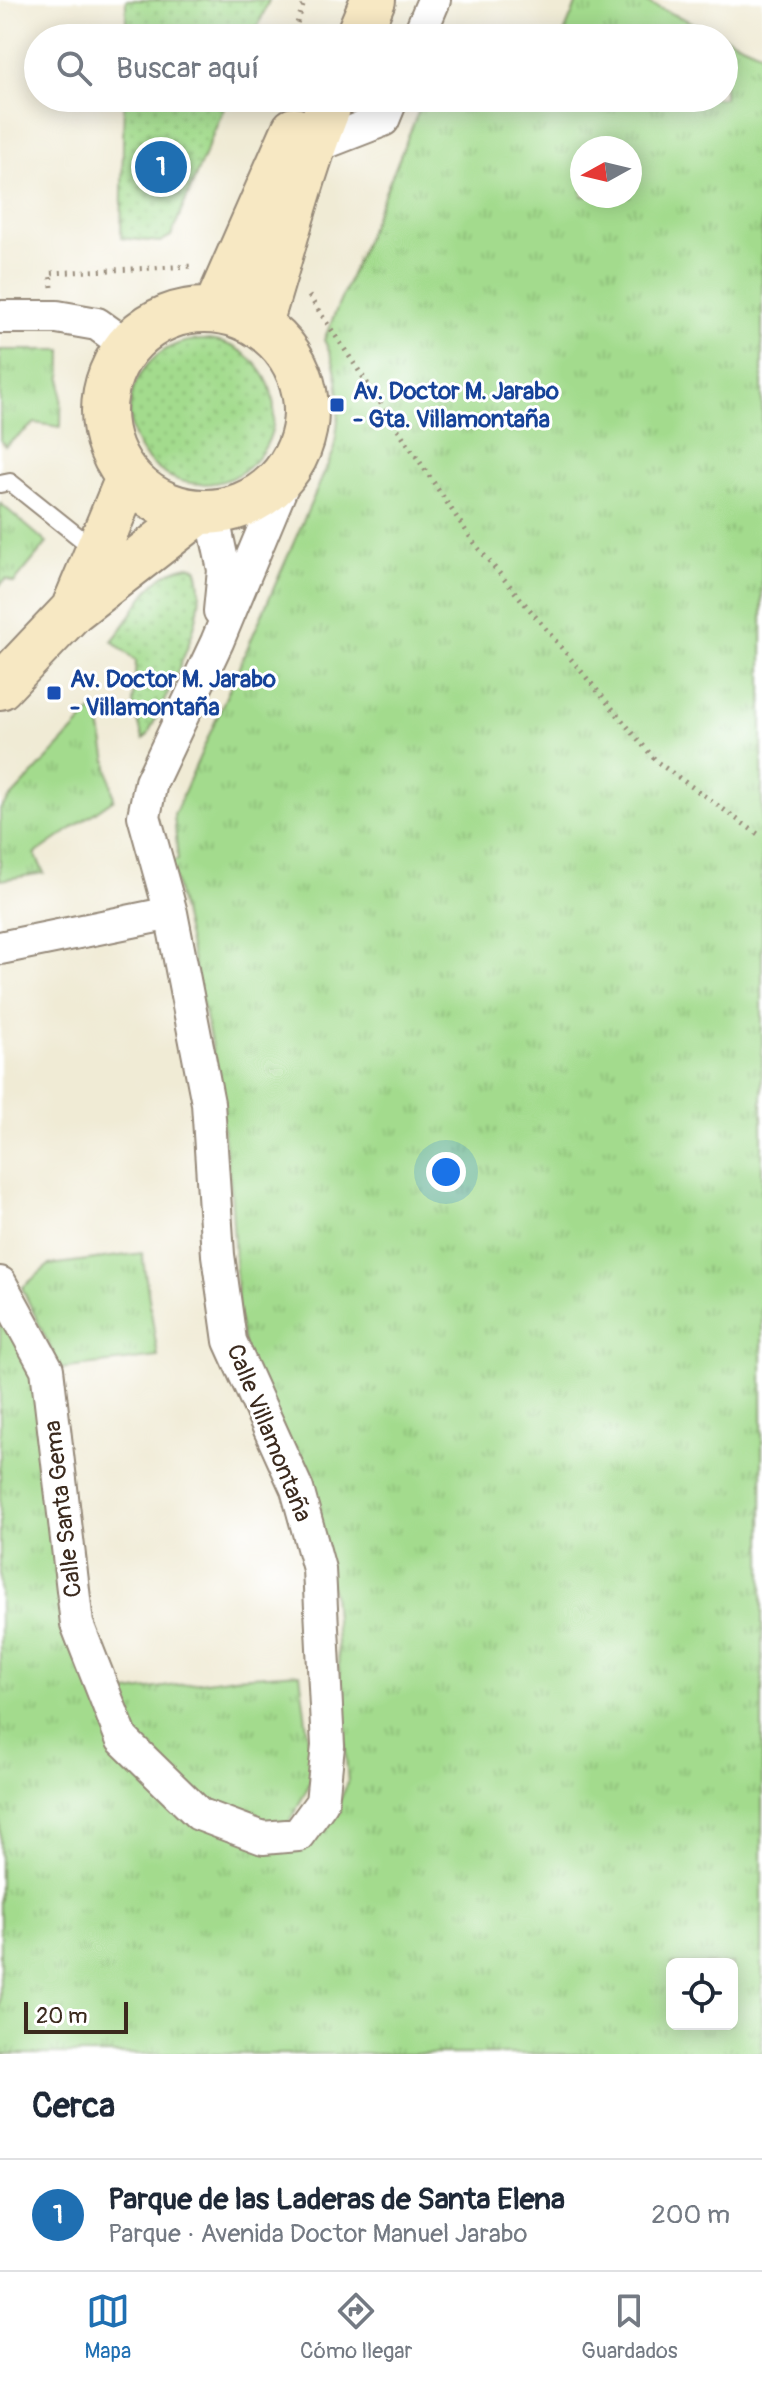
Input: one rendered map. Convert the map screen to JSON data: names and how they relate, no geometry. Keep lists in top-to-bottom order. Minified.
{"streets":{"street":["Calle Villamontaña","Calle Santa Gema"]},"crossings":[["Calle Villamontaña","Calle Santa Gema"]],"places":{"transit":["Av. Doctor M. Jarabo - Gta. Villamontaña","Av. Doctor M. Jarabo - Villamontaña"]},"scale_bar":"20 m","north":"left","page":{"search":"Buscar aquí","pins":"1","scale":"20 m","heading":"Cerca","list":[{"mark":"1","name":"Parque de las Laderas de Santa Elena","note":"Parque · Avenida Doctor Manuel Jarabo","value":"200 m"}],"nav":["Mapa","Cómo llegar","Guardados"]}}
